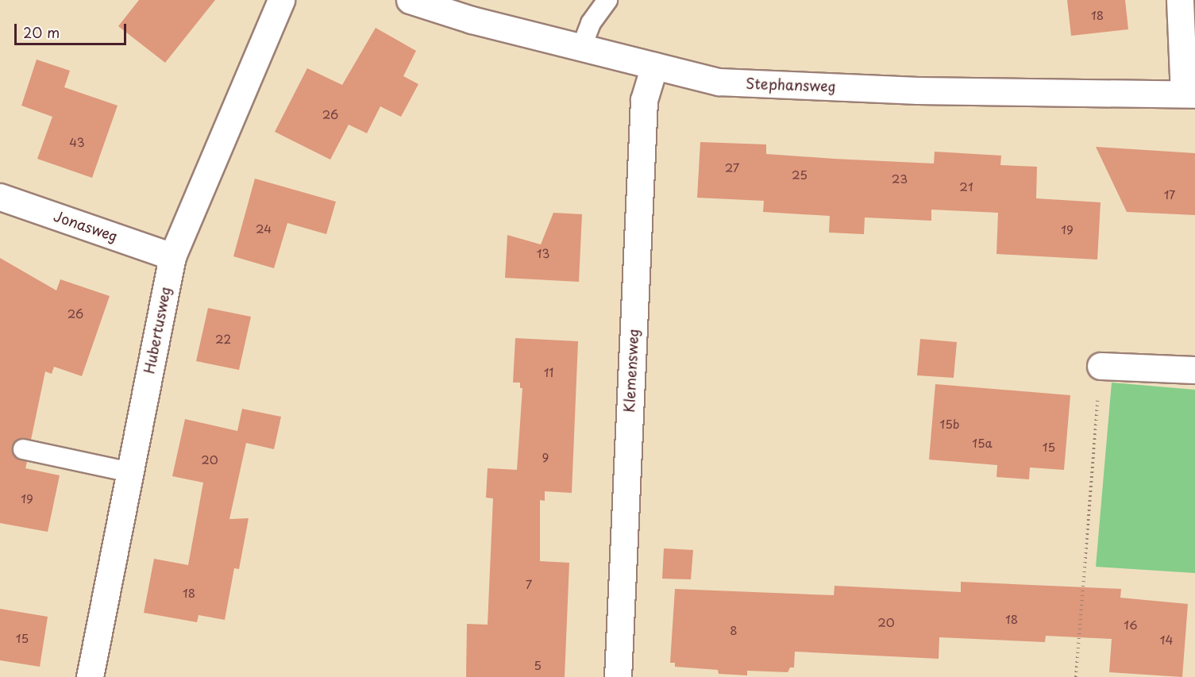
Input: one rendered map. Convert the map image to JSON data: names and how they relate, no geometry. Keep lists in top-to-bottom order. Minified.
{"streets":{"street":["Stephansweg","Jonasweg","Hubertusweg","Klemensweg"]},"crossings":[["Stephansweg","Klemensweg"],["Jonasweg","Hubertusweg"]],"house_numbers":["18","26","43","27","25","23","21","17","24","19","13","26","22","11","15b","15a","15","9","20","19","7","18","18","20","16","8","15","14","5"],"scale_bar":"20 m"}
